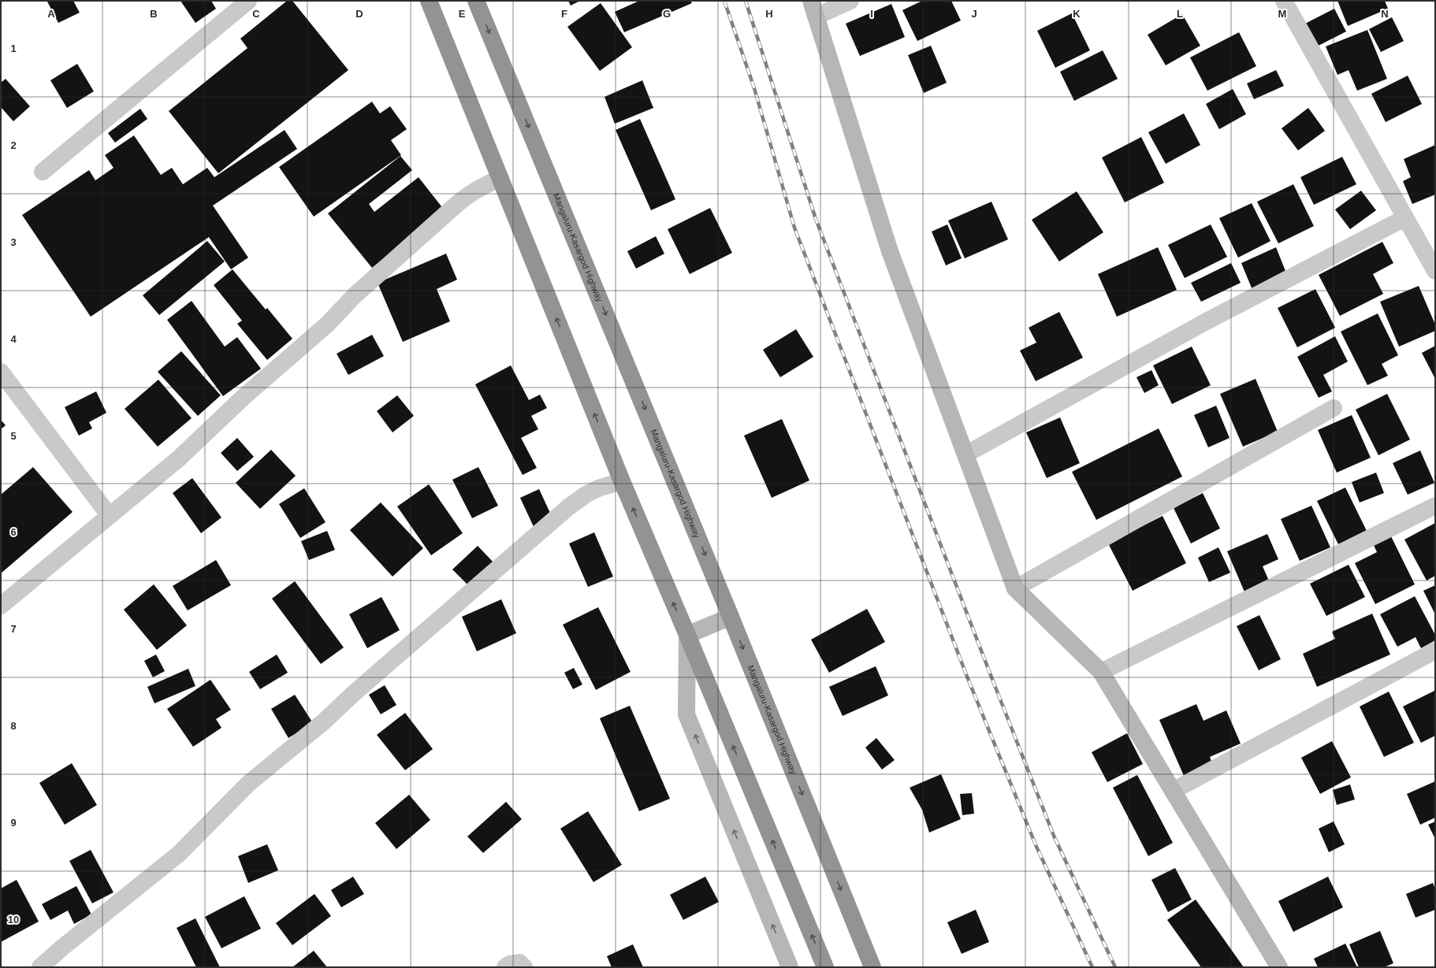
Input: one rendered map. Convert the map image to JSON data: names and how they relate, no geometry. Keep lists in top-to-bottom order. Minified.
{"streets":{"highway":["Mangaluru-Kasargod Highway"]},"grid":{"columns":["A","B","C","D","E","F","G","H","I","J","K","L","M","N"],"rows":["1","2","3","4","5","6","7","8","9","10"]}}
